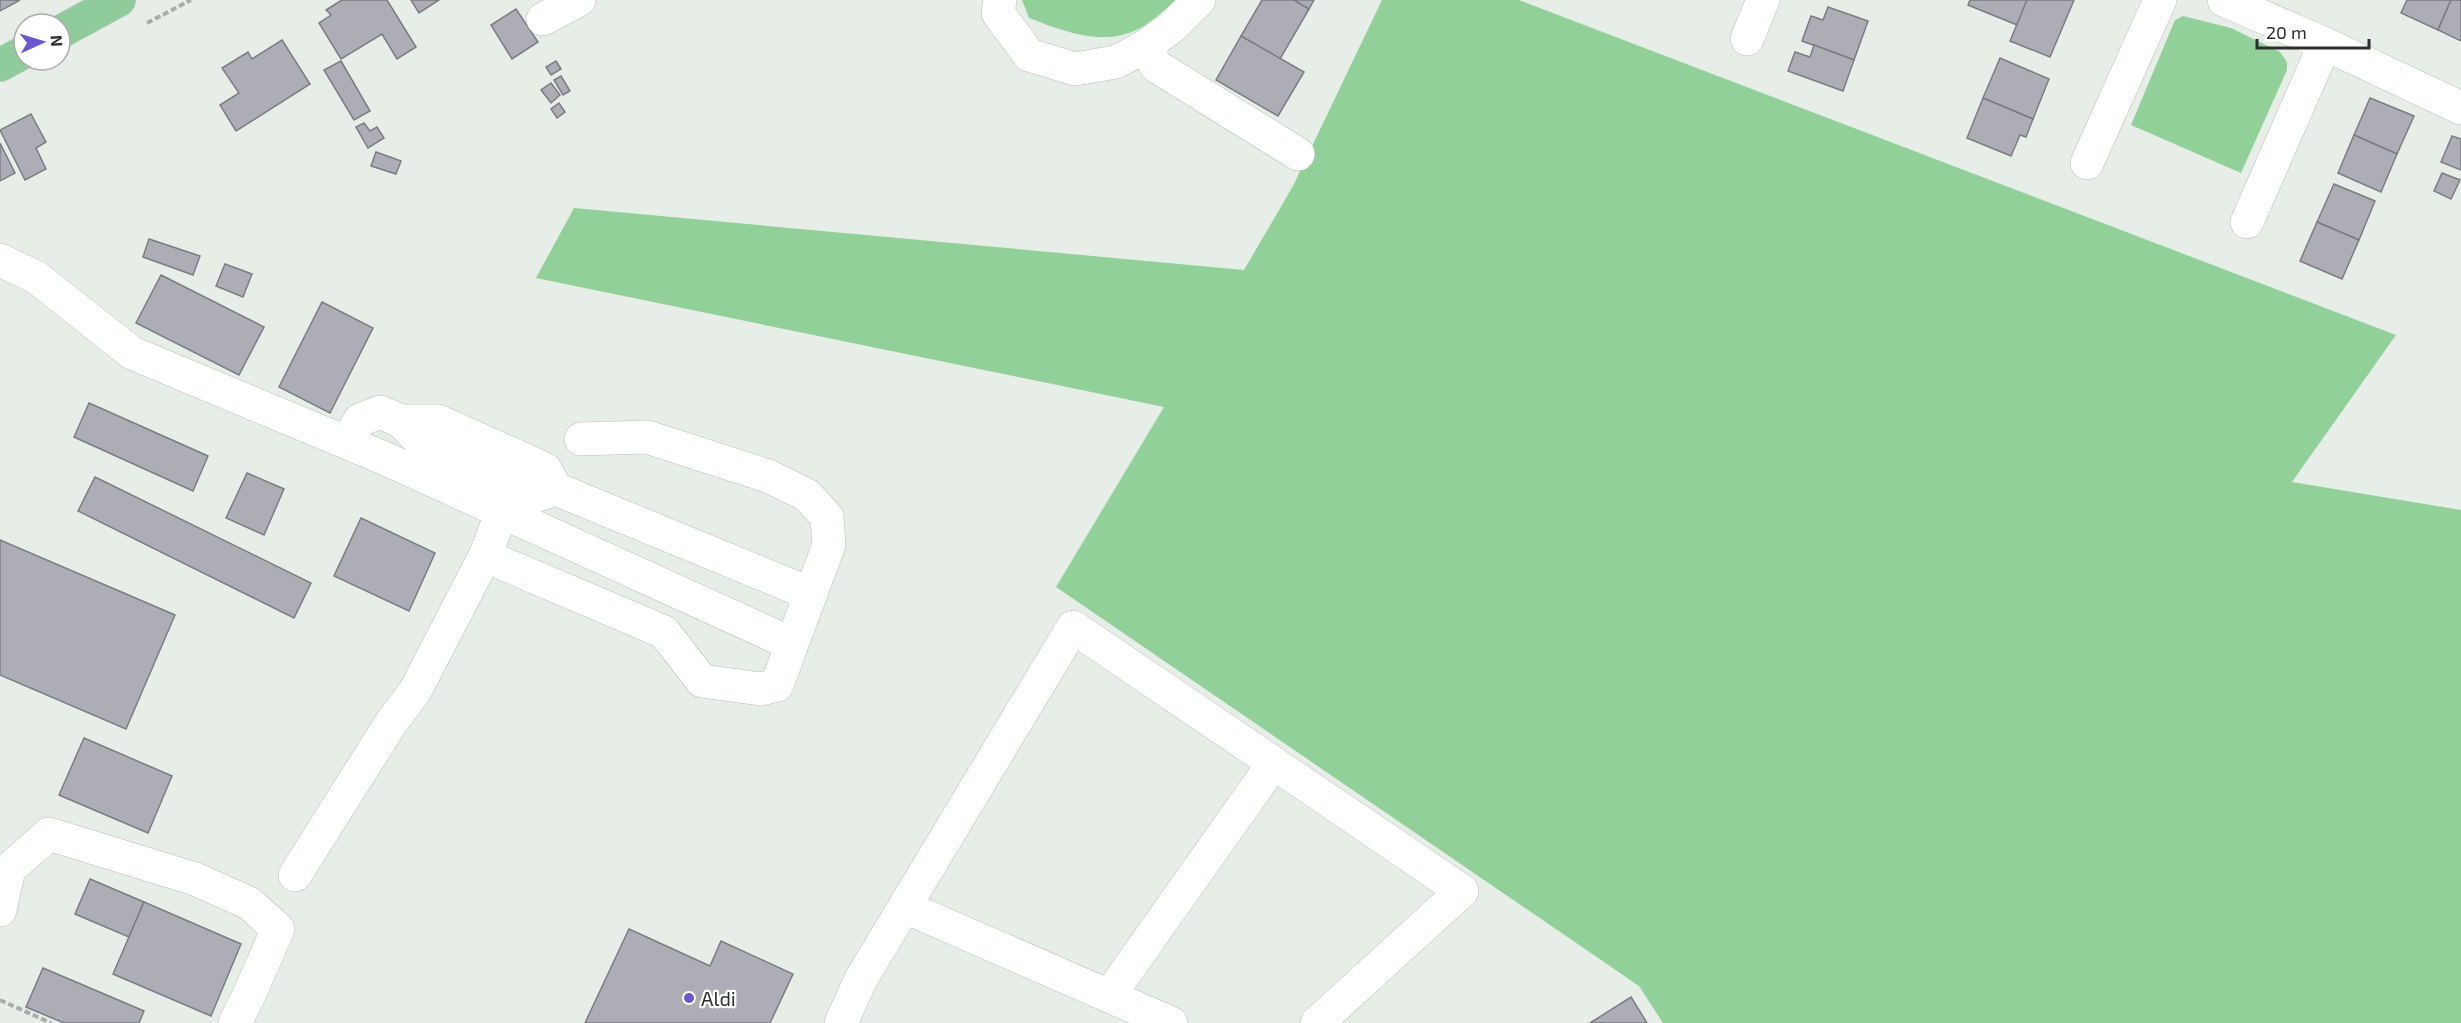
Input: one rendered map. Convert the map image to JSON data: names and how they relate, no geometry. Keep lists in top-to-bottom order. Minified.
{"places":["Aldi"],"scale_bar":"20 m","north":"right"}
